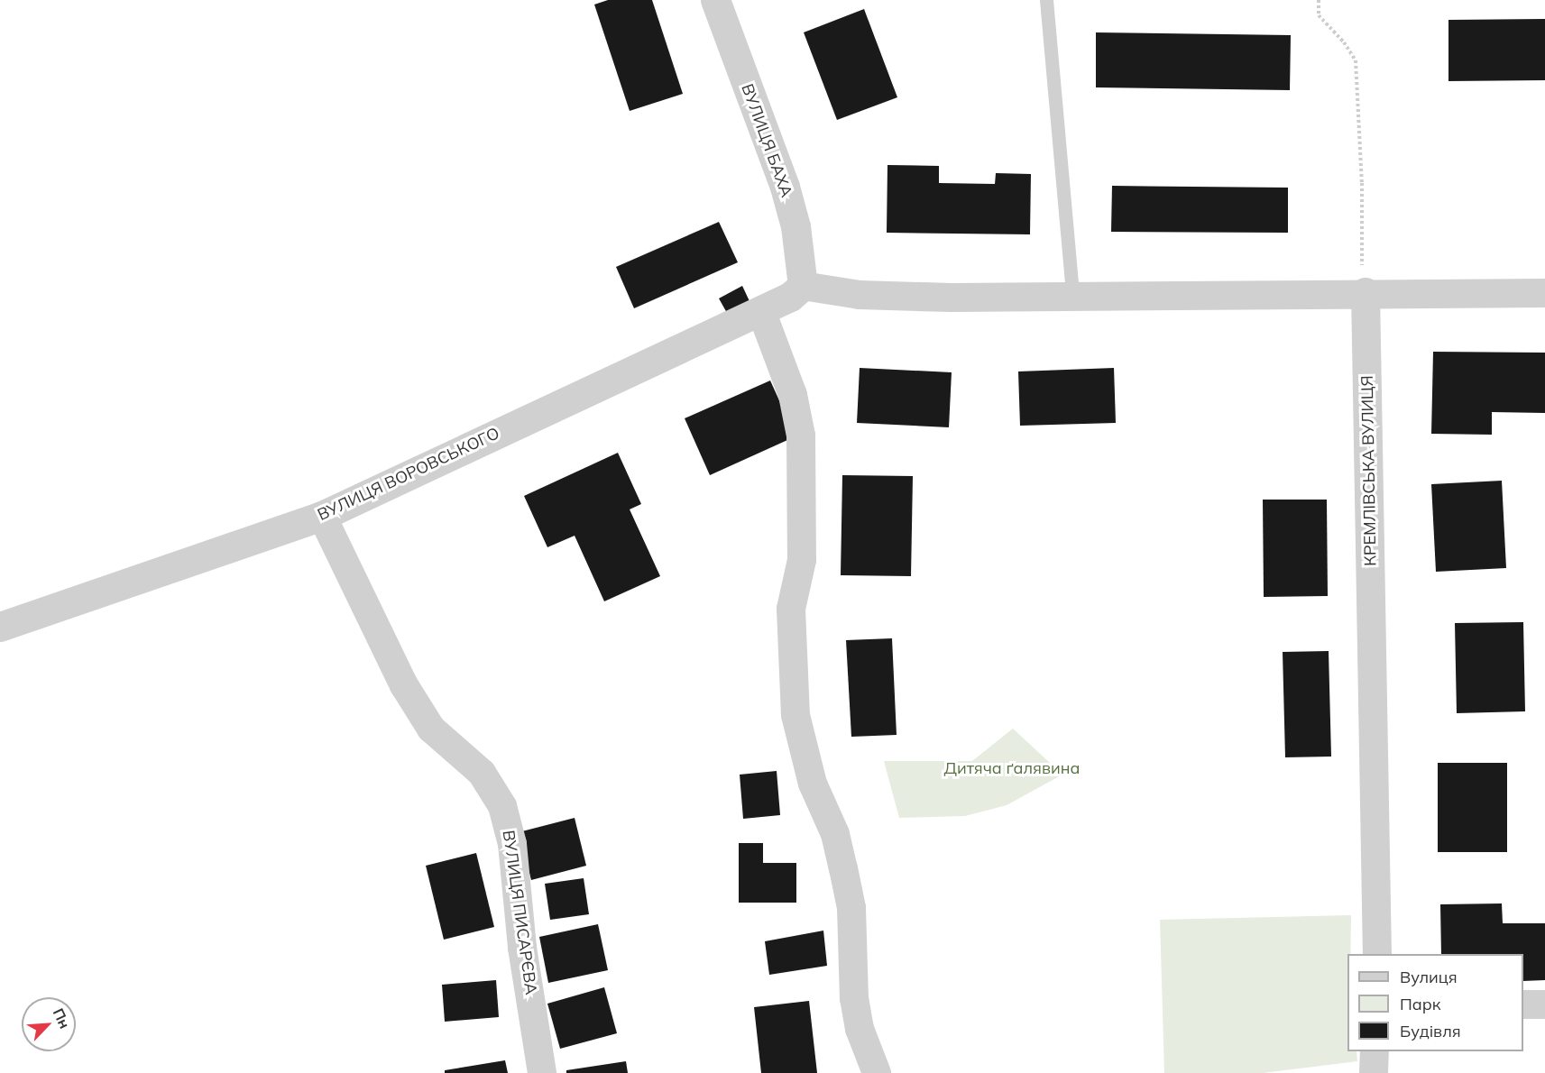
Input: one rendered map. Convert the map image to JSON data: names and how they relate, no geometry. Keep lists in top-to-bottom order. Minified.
{"streets":{"street":["ВУЛИЦЯ БАХА","КРЕМЛІВСЬКА ВУЛИЦЯ","ВУЛИЦЯ ВОРОВСЬКОГО","ВУЛИЦЯ ПИСАРЄВА"]},"crossings":[["ВУЛИЦЯ БАХА","ВУЛИЦЯ ВОРОВСЬКОГО"],["ВУЛИЦЯ ВОРОВСЬКОГО","ВУЛИЦЯ ПИСАРЄВА"]],"parks":["Дитяча ґалявина"],"legend":["Вулиця","Парк","Будівля"],"north":"top right"}
